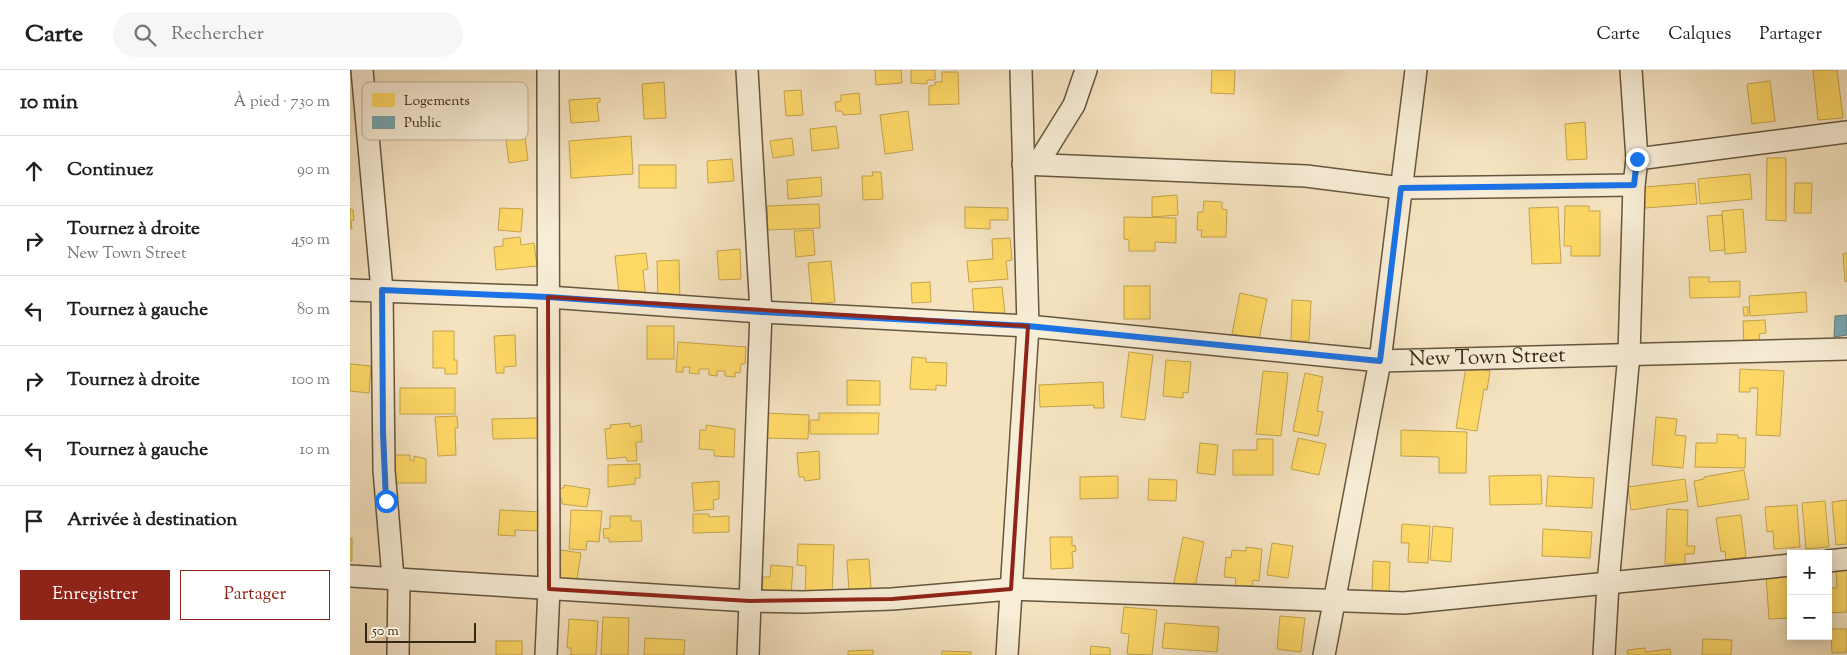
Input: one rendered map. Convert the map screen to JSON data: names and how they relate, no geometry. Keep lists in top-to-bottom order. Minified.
{"streets":{"street":["New Town Street"]},"legend":["Logements","Public"],"scale_bar":"50 m","page":{"header":"Carte","search":"Rechercher","nav":["Carte","Calques","Partager"],"heading":["10 min","À pied · 730 m"],"list":[["Continuez","90 m"],["Tournez à droite","New Town Street","450 m"],["Tournez à gauche","80 m"],["Tournez à droite","100 m"],["Tournez à gauche","10 m"],"Arrivée à destination"],"map_buttons":["+","−"],"buttons":["Enregistrer","Partager"],"scale":"50 m"}}
